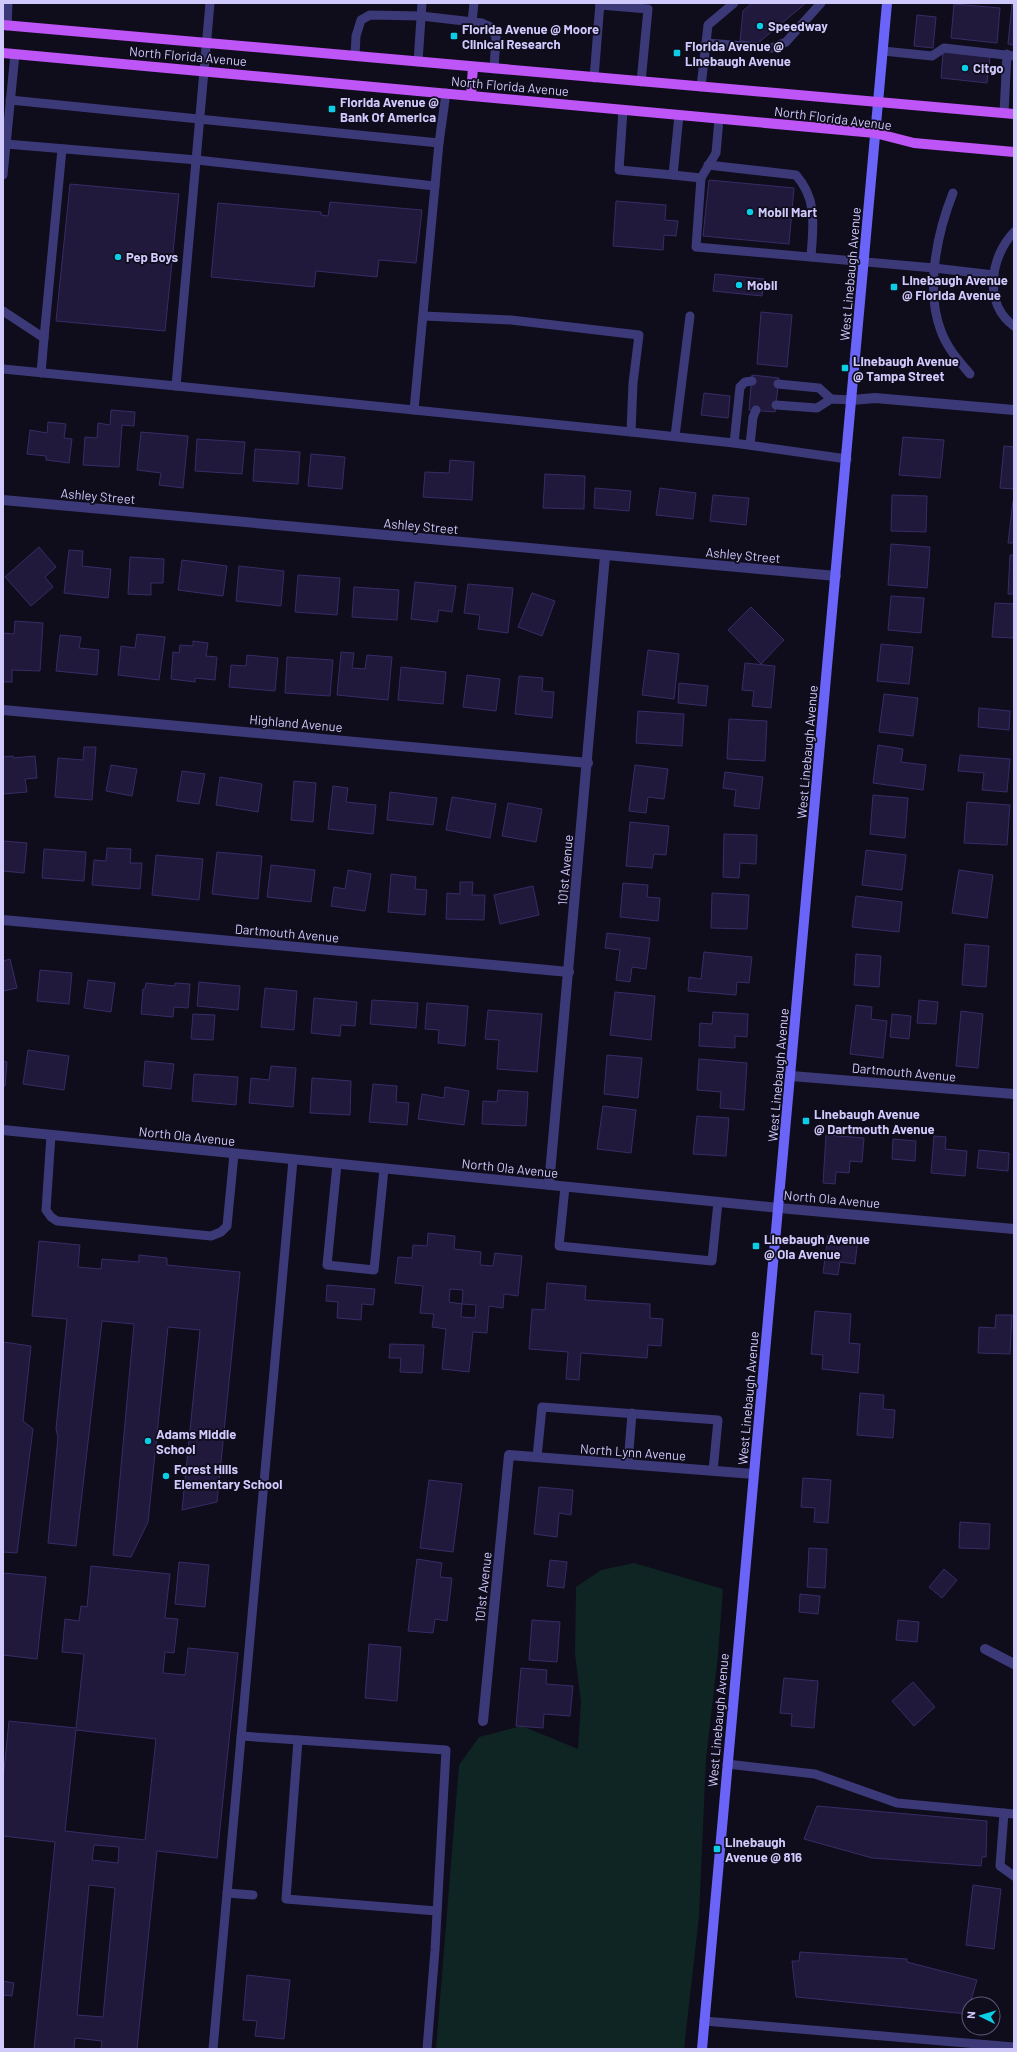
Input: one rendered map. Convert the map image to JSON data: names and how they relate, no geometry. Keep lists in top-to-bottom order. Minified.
{"streets":{"main road":["North Florida Avenue"],"street":["West Linebaugh Avenue","Ashley Street","Highland Avenue","101st Avenue","Dartmouth Avenue","North Ola Avenue","North Lynn Avenue"]},"crossings":[["North Florida Avenue","West Linebaugh Avenue"],["West Linebaugh Avenue","Ashley Street"],["West Linebaugh Avenue","Dartmouth Avenue"],["West Linebaugh Avenue","North Ola Avenue"],["West Linebaugh Avenue","North Lynn Avenue"],["Ashley Street","101st Avenue"],["Highland Avenue","101st Avenue"],["101st Avenue","Dartmouth Avenue"],["101st Avenue","North Ola Avenue"],["101st Avenue","North Lynn Avenue"]],"places":{"other":["Speedway","Citgo","Mobil Mart","Pep Boys","Mobil","Adams Middle School","Forest Hills Elementary School"],"transit":["Florida Avenue @ Moore Clinical Research","Florida Avenue @ Linebaugh Avenue","Florida Avenue @ Bank Of America","Linebaugh Avenue @ Florida Avenue","Linebaugh Avenue @ Tampa Street","Linebaugh Avenue @ Dartmouth Avenue","Linebaugh Avenue @ Ola Avenue","Linebaugh Avenue @ 816"]},"north":"left"}
